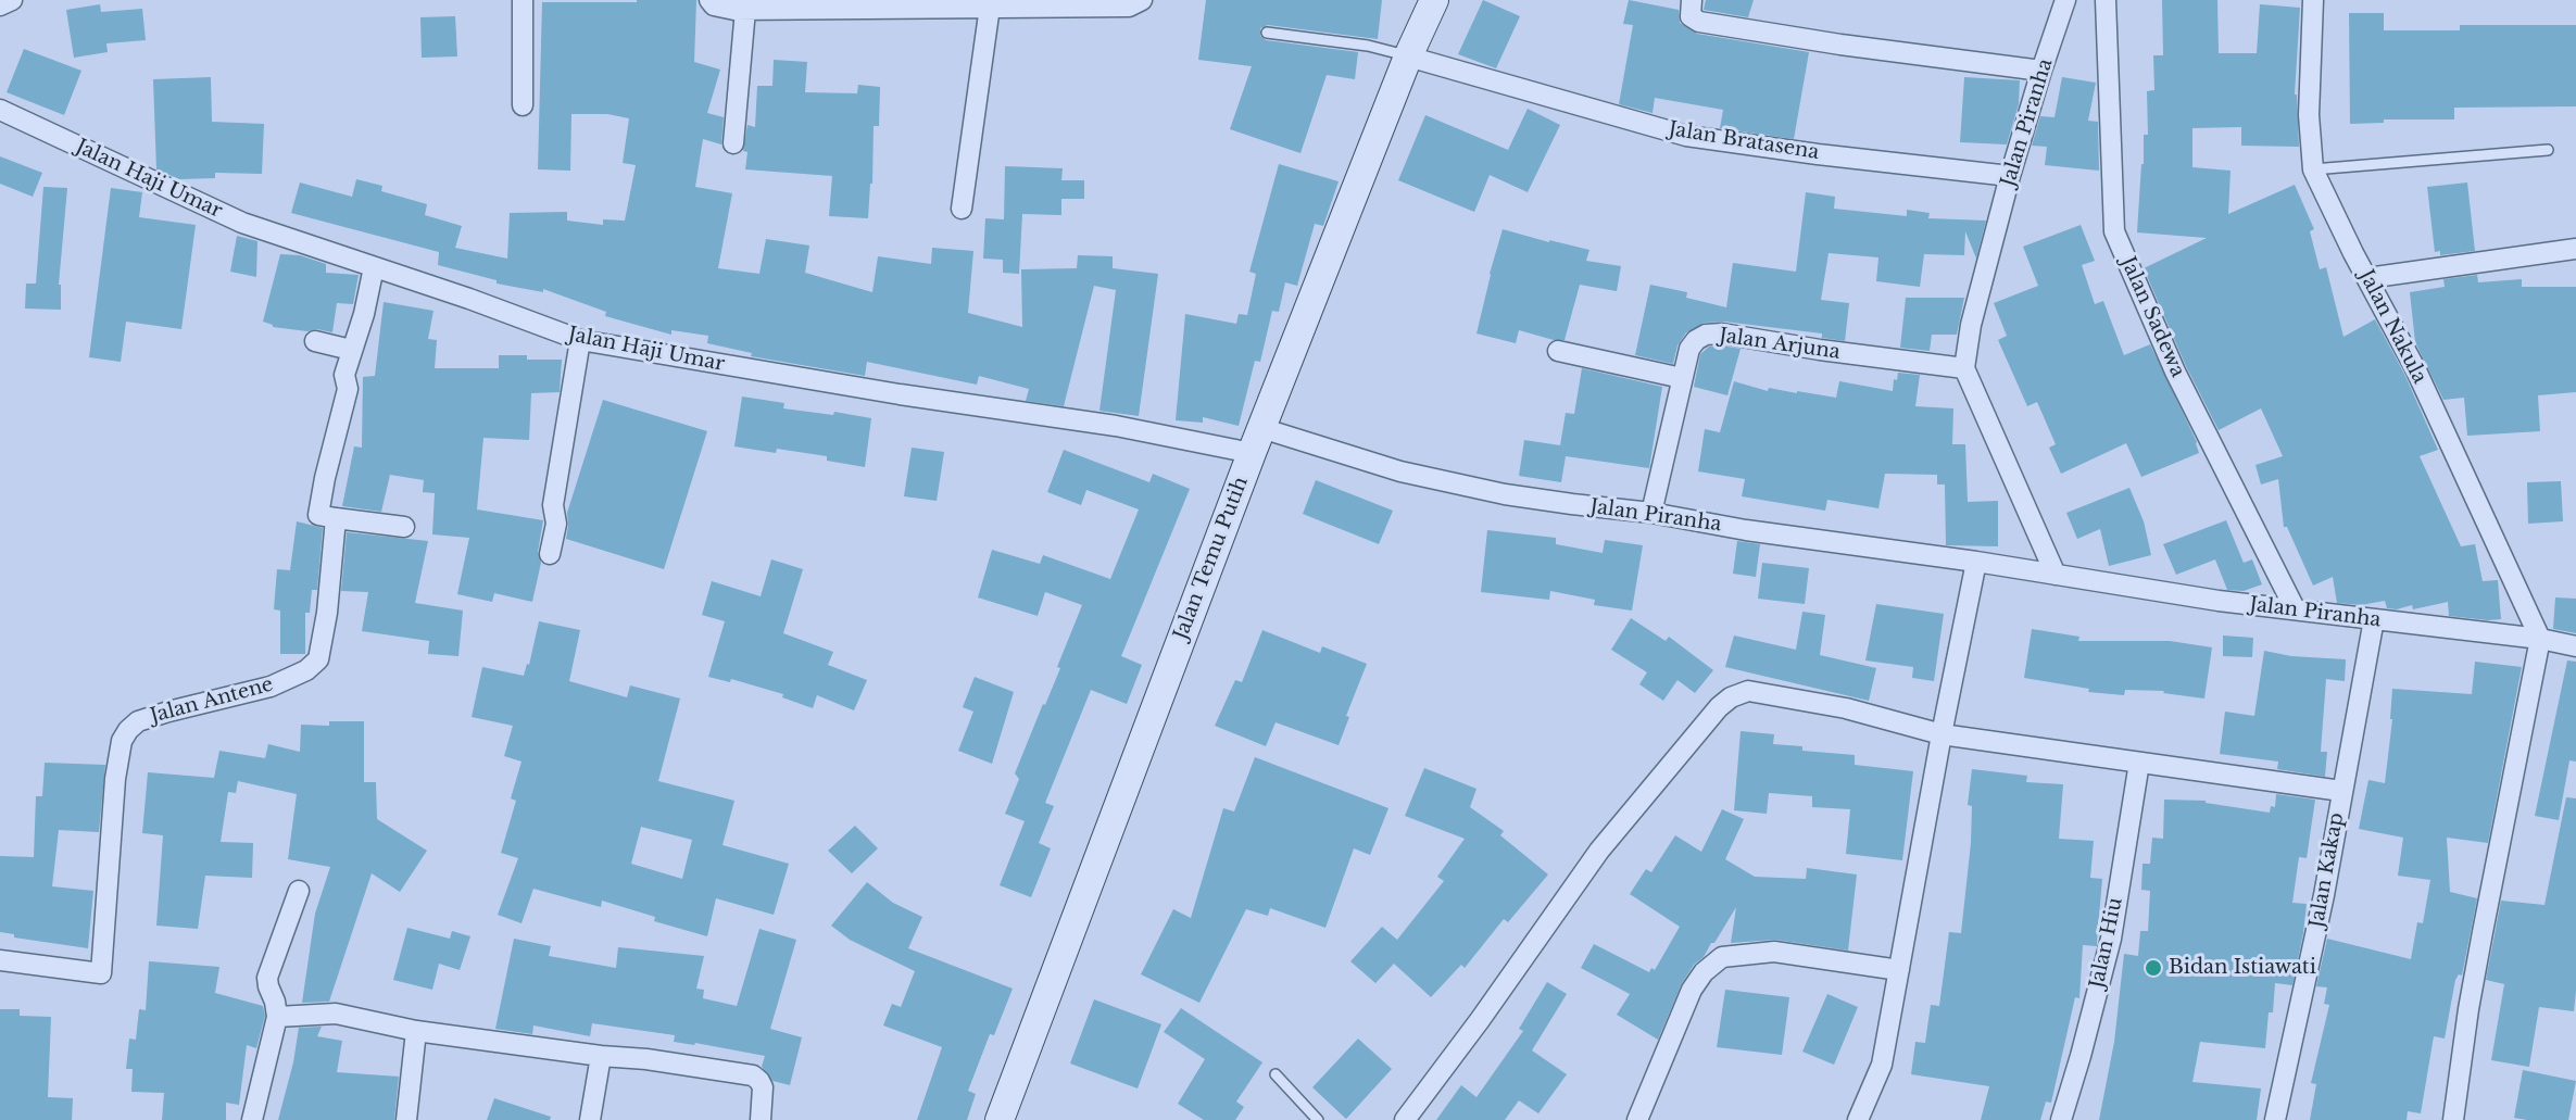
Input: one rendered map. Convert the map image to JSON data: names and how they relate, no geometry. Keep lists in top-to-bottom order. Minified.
{"streets":{"street":["Jalan Piranha","Jalan Bratasena","Jalan Haji Umar","Jalan Sadewa","Jalan Nakula","Jalan Arjuna","Jalan Temu Putih","Jalan Antene","Jalan Kakap","Jalan Hiu"]},"crossings":[["Jalan Piranha","Jalan Bratasena"],["Jalan Piranha","Jalan Haji Umar"],["Jalan Piranha","Jalan Sadewa"],["Jalan Piranha","Jalan Nakula"],["Jalan Piranha","Jalan Arjuna"],["Jalan Piranha","Jalan Temu Putih"],["Jalan Piranha","Jalan Kakap"],["Jalan Bratasena","Jalan Temu Putih"],["Jalan Haji Umar","Jalan Temu Putih"]],"places":["Bidan Istiawati"]}
